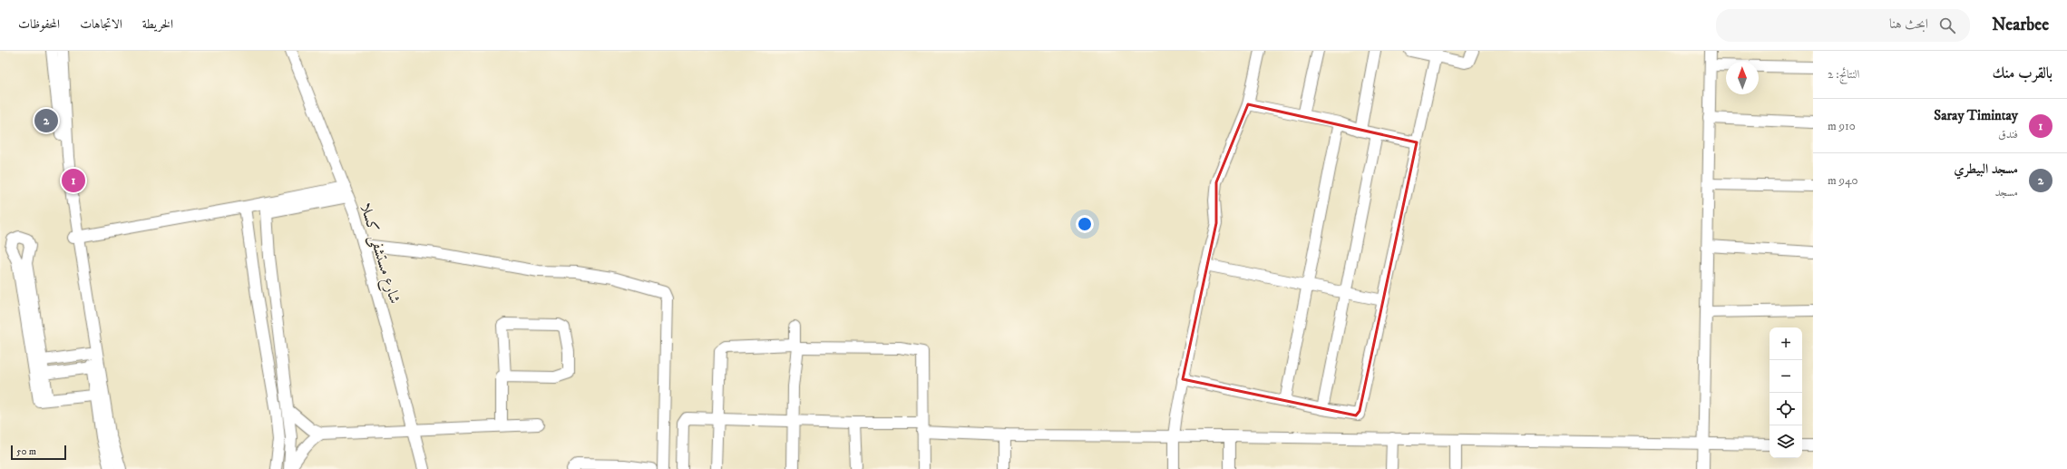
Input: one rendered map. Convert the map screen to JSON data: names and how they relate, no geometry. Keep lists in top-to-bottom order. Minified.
{"streets":{"street":["شارع مستشفى كسلا"]},"scale_bar":"50 m","north":"top","page":{"header":"Nearbee","search":"ابحث هنا","nav":["الخريطة","الاتجاهات","المحفوظات"],"heading":["بالقرب منك","النتائج: 2"],"list":[{"mark":"1","name":"Saray Timintay","note":"فندق","value":"910 m"},{"mark":"2","name":"مسجد البيطري","note":"مسجد","value":"940 m"}],"pins":["2","1"],"map_buttons":["+","−"],"scale":"50 m"}}
